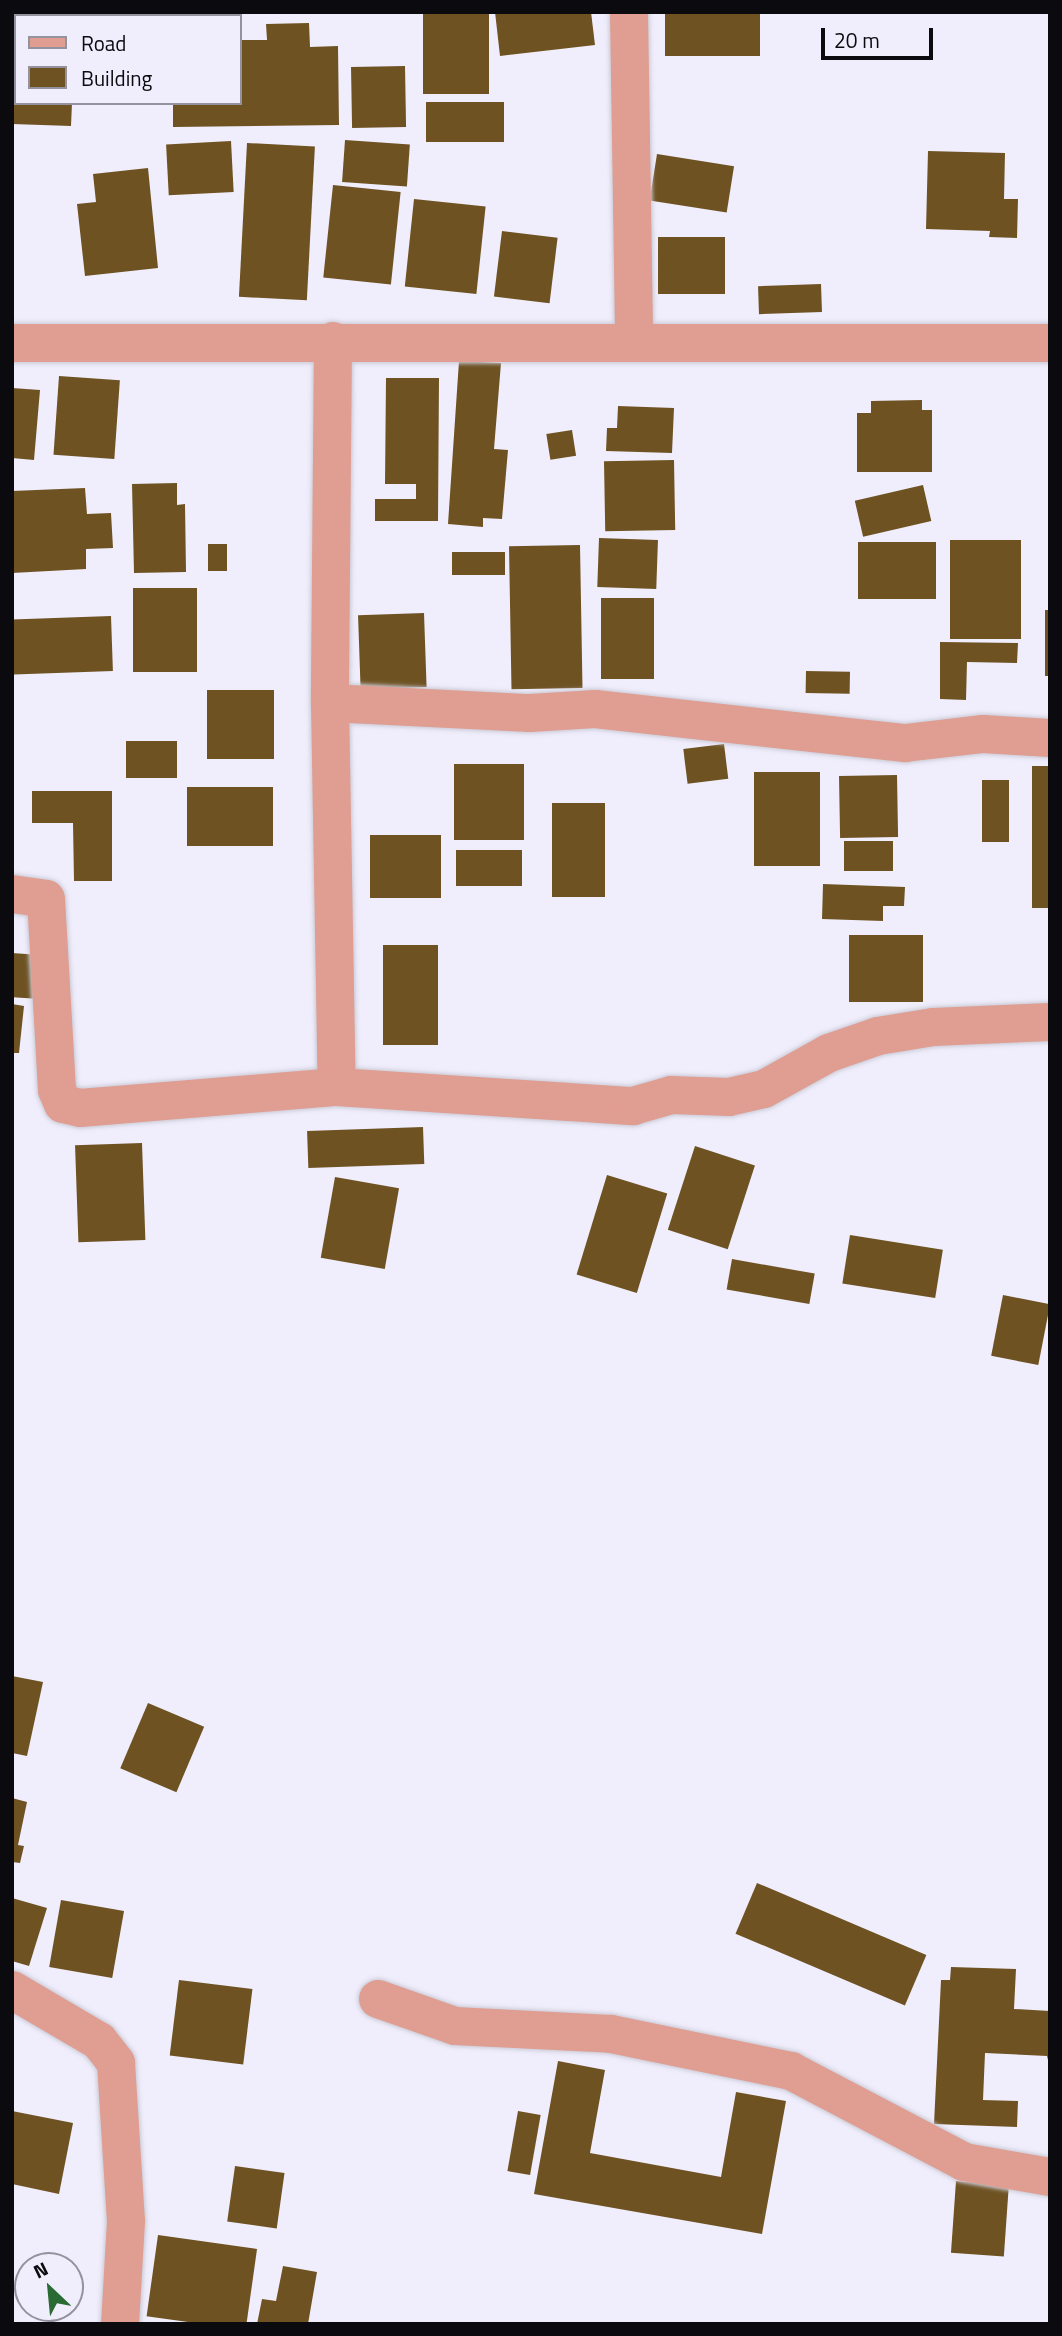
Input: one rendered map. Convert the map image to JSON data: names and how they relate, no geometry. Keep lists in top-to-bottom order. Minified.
{"legend":["Road","Building"],"scale_bar":"20 m","north":"top left"}
